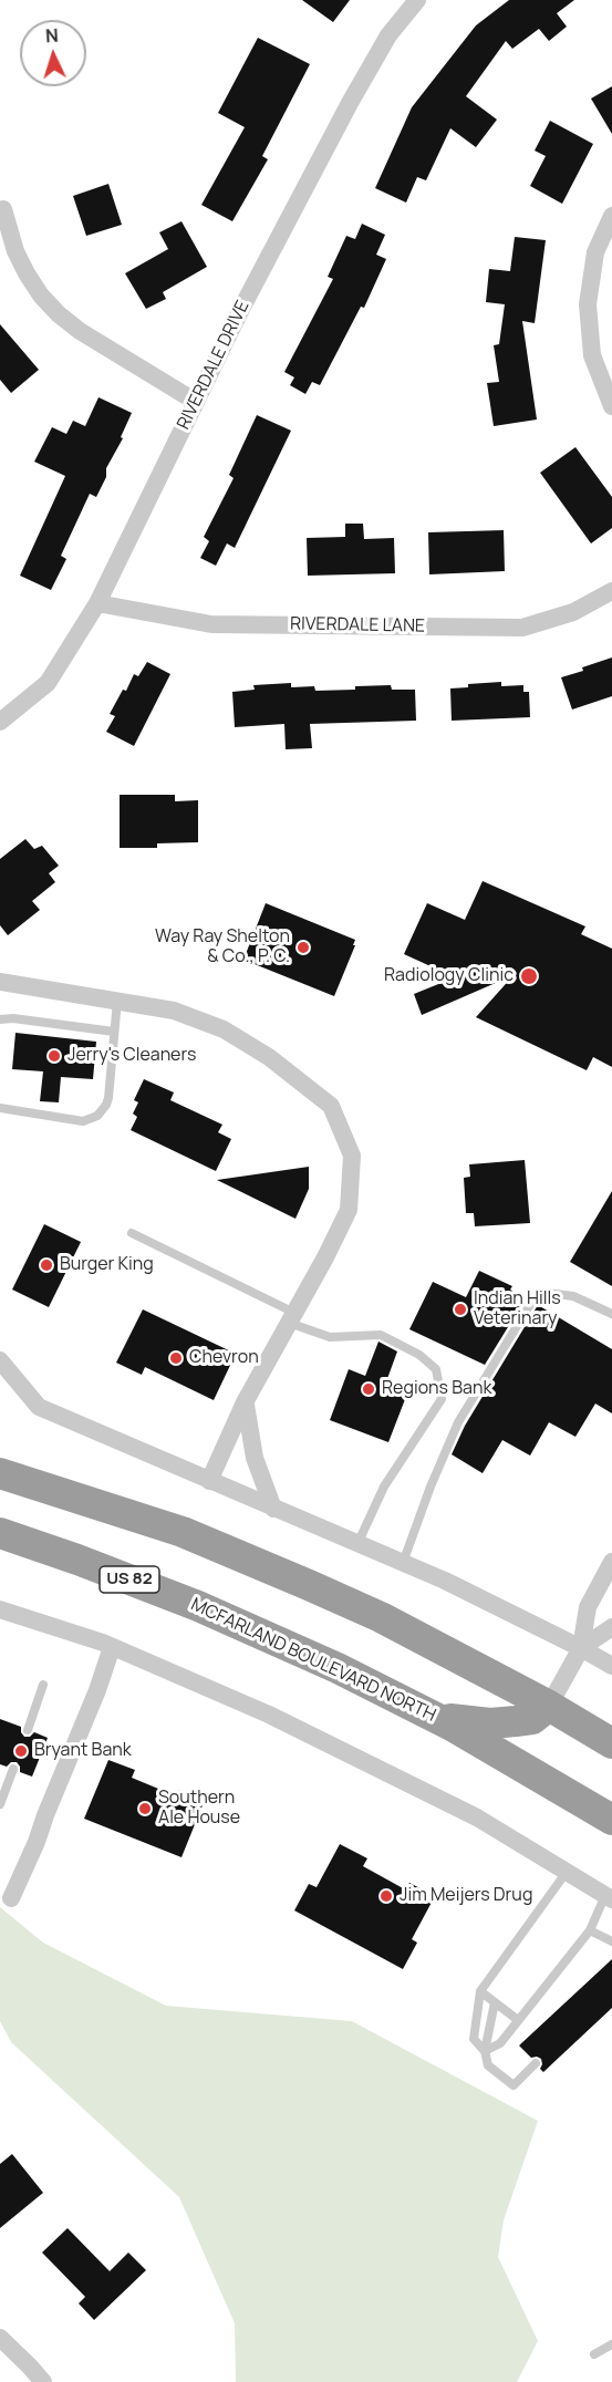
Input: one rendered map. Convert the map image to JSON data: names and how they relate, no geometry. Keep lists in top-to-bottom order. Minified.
{"streets":{"highway":["US 82","MCFARLAND BOULEVARD NORTH"],"street":["RIVERDALE DRIVE","RIVERDALE LANE"]},"crossings":[["RIVERDALE DRIVE","RIVERDALE LANE"]],"places":["Way Ray Shelton & Co., P. C.","Radiology Clinic","Jerry's Cleaners","Burger King","Indian Hills Veterinary","Chevron","Regions Bank","Bryant Bank","Southern Ale House","Jim Meijers Drug"],"north":"top"}
